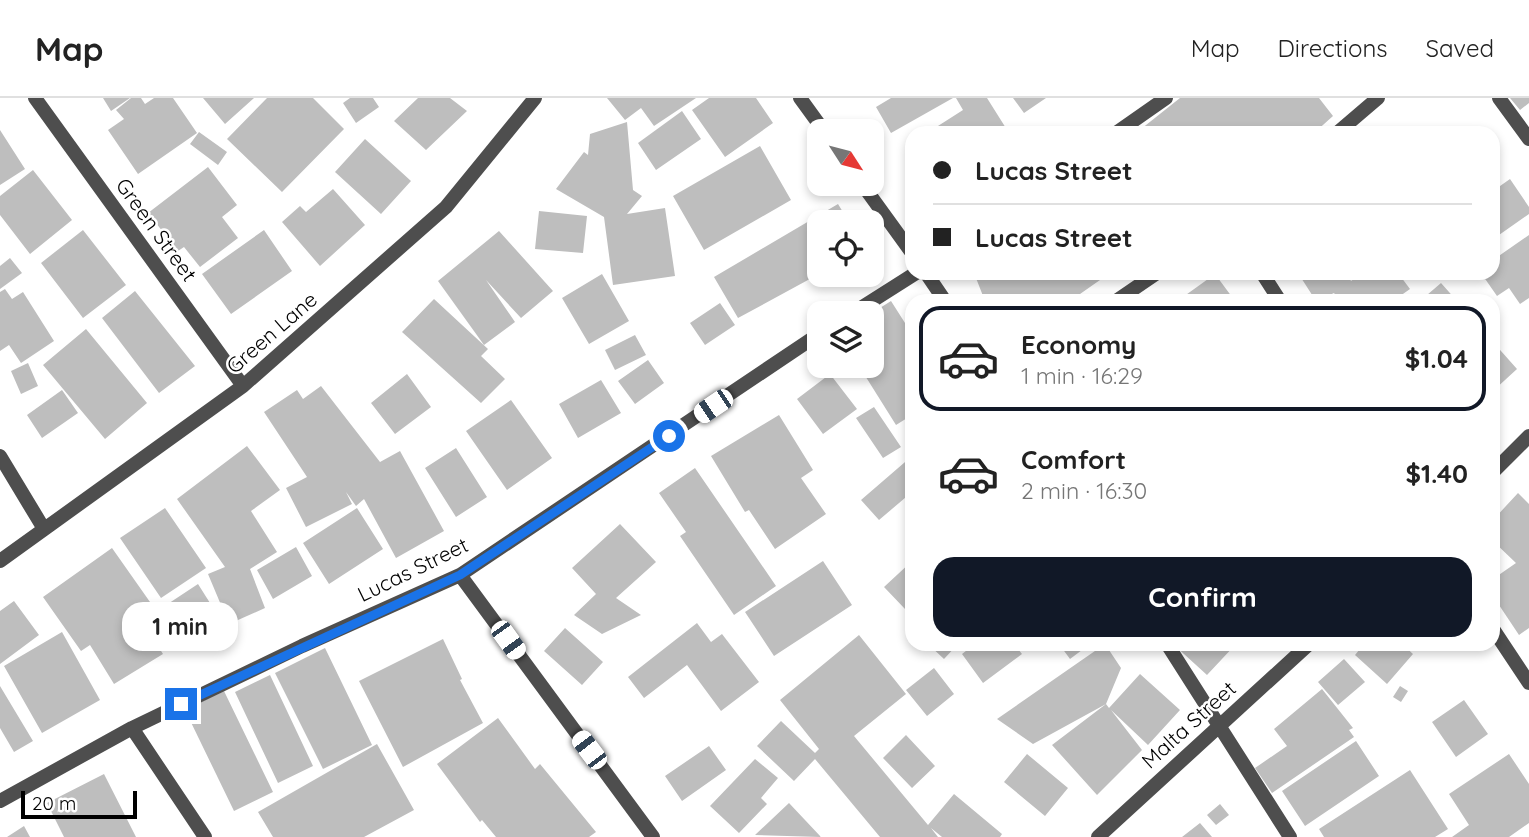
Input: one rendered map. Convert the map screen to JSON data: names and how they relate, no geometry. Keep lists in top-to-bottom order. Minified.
{"streets":{"street":["Green Street","Green Lane","Lucas Street","Malta Street"]},"crossings":[["Green Street","Green Lane"]],"scale_bar":"20 m","north":"bottom right","page":{"header":"Map","nav":["Map","Directions","Saved"],"banner":["Lucas Street","Lucas Street"],"list":[{"name":"Economy","note":"1 min · 16:29","value":"$1.04"},{"name":"Comfort","note":"2 min · 16:30","value":"$1.40"}],"buttons":"Confirm","bubble":"1 min","scale":"20 m"}}
